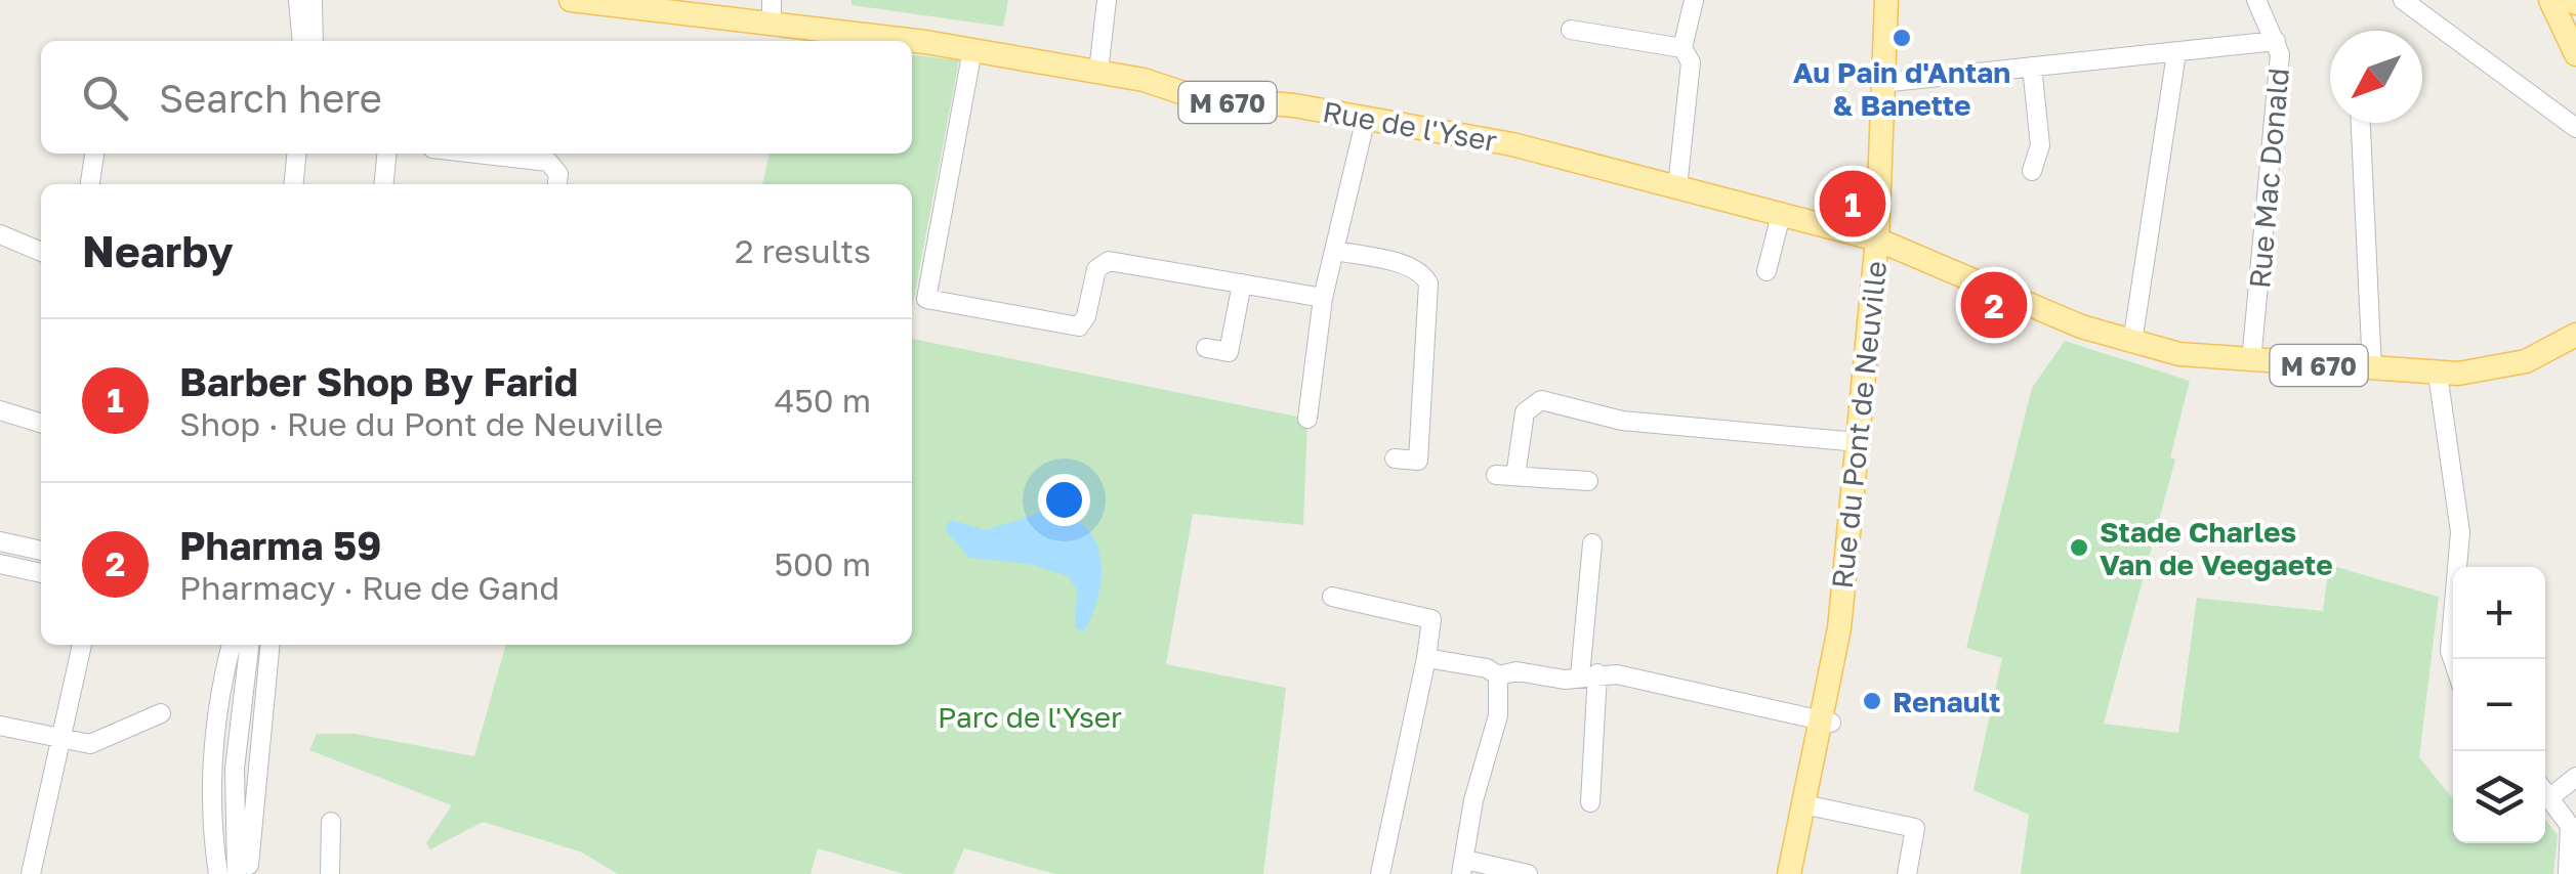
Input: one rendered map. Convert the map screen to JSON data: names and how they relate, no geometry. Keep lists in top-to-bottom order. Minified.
{"streets":{"main road":["M 670","Rue de l'Yser","Rue du Pont de Neuville"],"street":["Rue Mac Donald"]},"crossings":[["M 670","Rue de l'Yser"],["M 670","Rue Mac Donald"],["M 670","Rue du Pont de Neuville"],["Rue de l'Yser","Rue du Pont de Neuville"]],"parks":["Parc de l'Yser"],"places":["Au Pain d'Antan & Banette","Stade Charles Van de Veegaete","Renault"],"north":"bottom left","page":{"search":"Search here","pins":["1","2"],"heading":["Nearby","2 results"],"list":[{"mark":"1","name":"Barber Shop By Farid","note":"Shop · Rue du Pont de Neuville","value":"450 m"},{"mark":"2","name":"Pharma 59","note":"Pharmacy · Rue de Gand","value":"500 m"}],"map_buttons":["+","−"]}}
